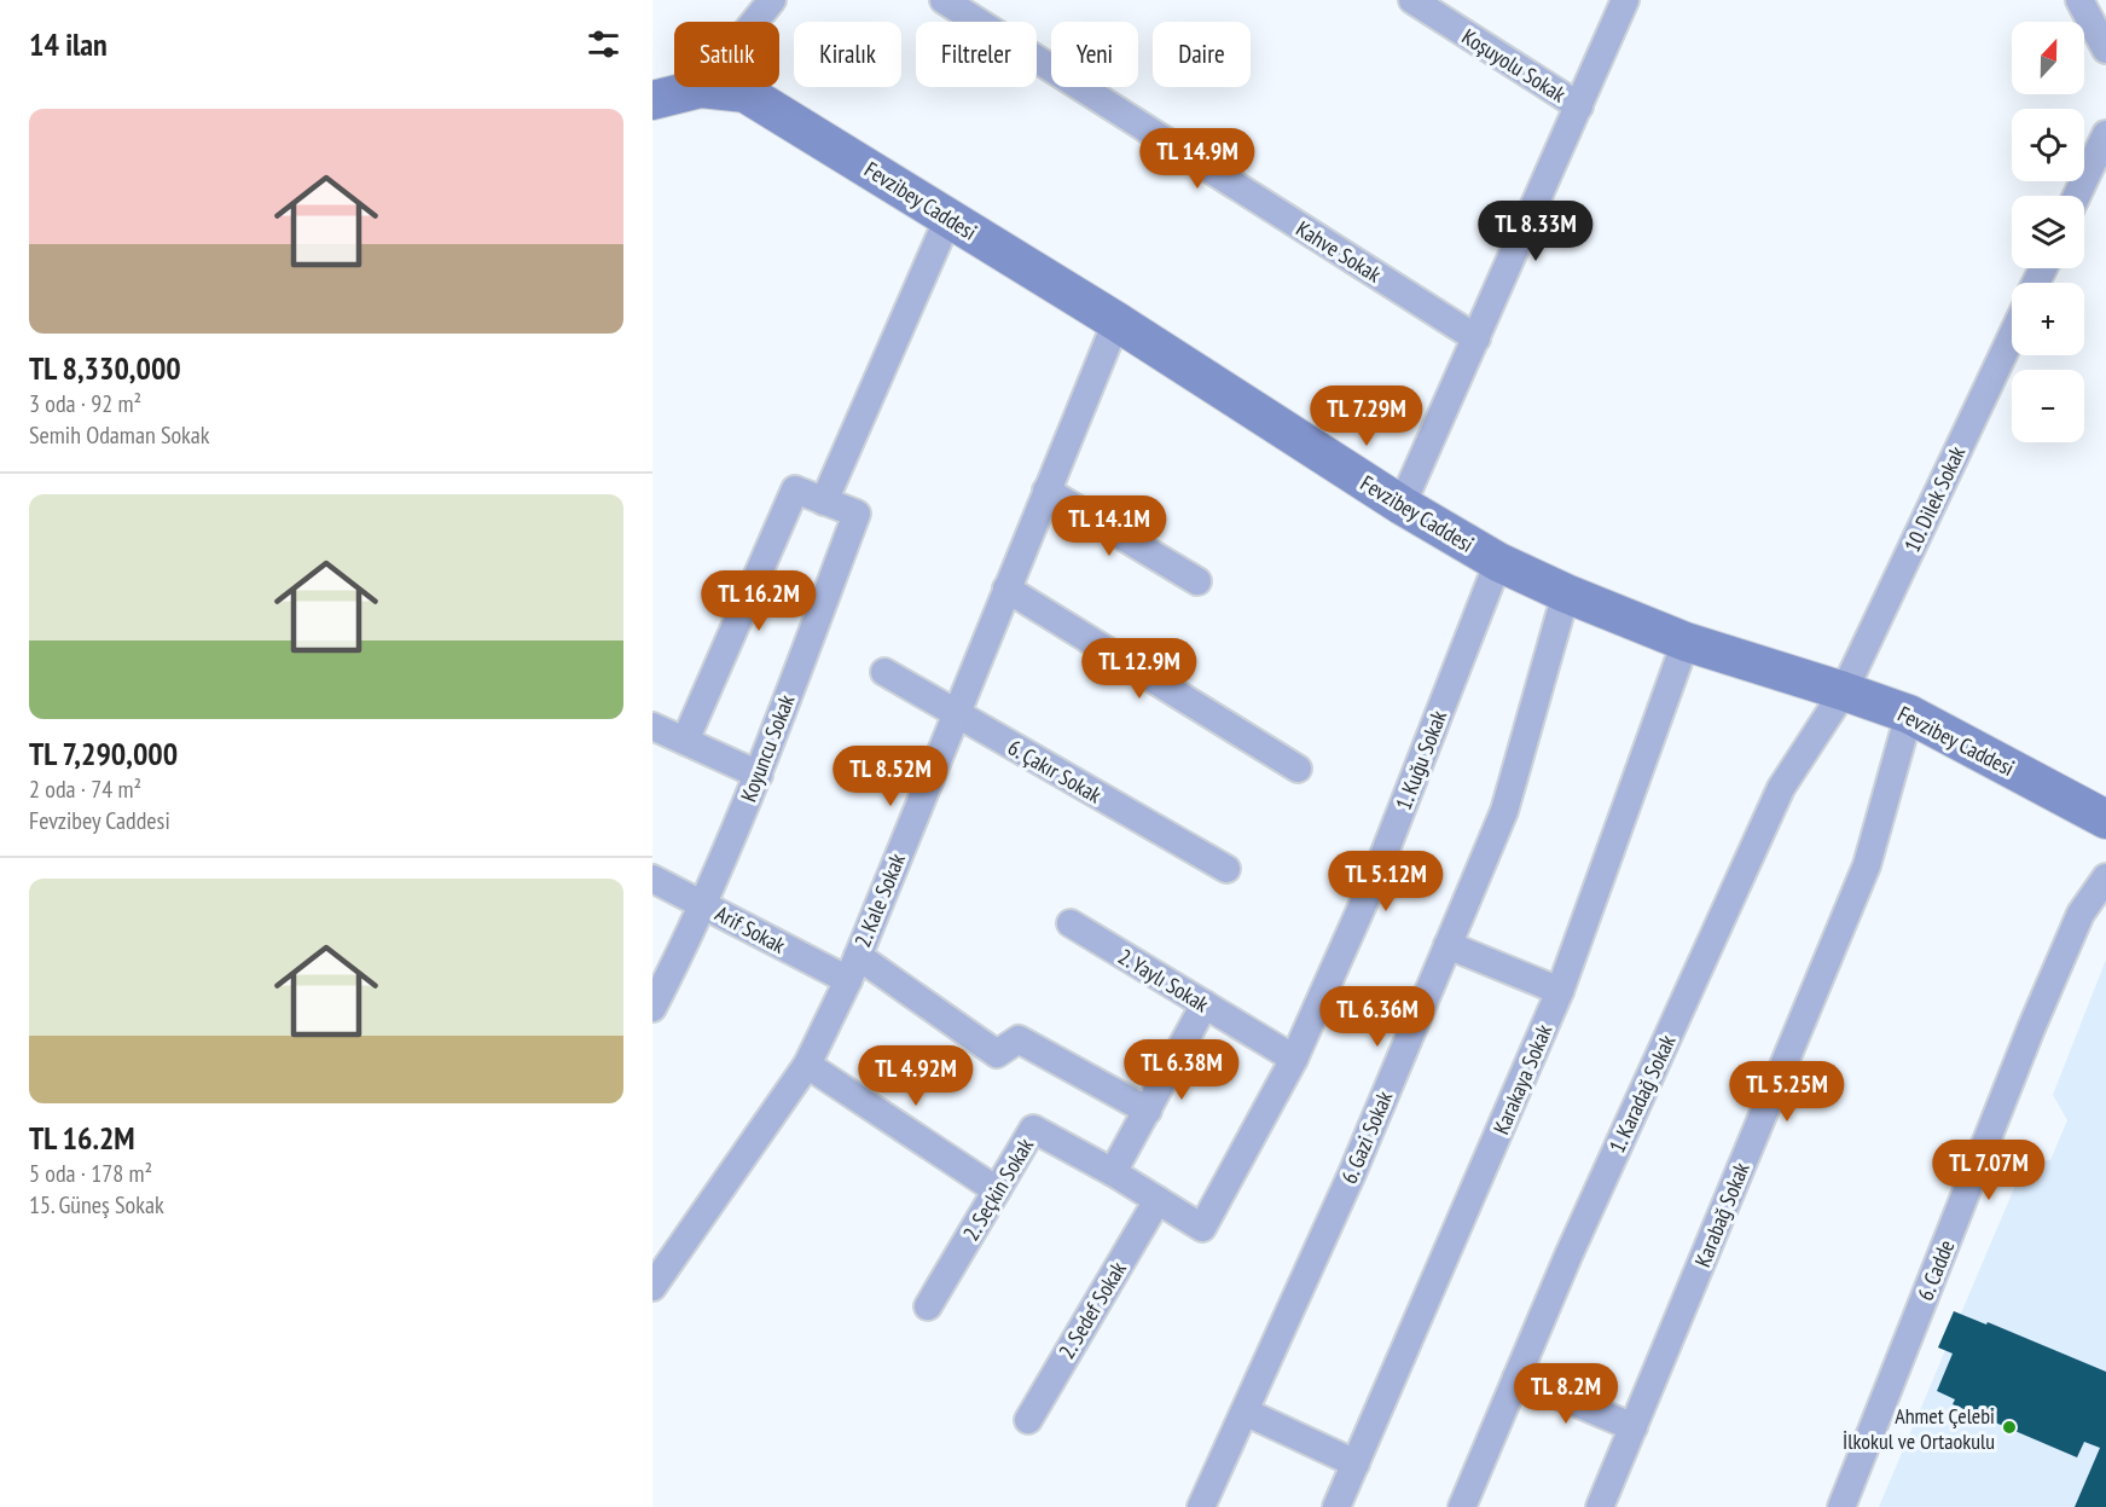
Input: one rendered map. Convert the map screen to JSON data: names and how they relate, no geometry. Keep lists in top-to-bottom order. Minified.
{"streets":{"street":["Koşuyolu Sokak","Fevzibey Caddesi","Kahve Sokak","10. Dilek Sokak","Koyuncu Sokak","1. Kuğu Sokak","6. Çakır Sokak","2. Kale Sokak","Arif Sokak","2. Yaylı Sokak","Karakaya Sokak","1. Karadağ Sokak","6. Gazi Sokak","2. Seçkin Sokak","Karabağ Sokak","6. Cadde","2. Sedef Sokak"]},"crossings":[["Fevzibey Caddesi","10. Dilek Sokak"],["Fevzibey Caddesi","1. Kuğu Sokak"],["Fevzibey Caddesi","2. Kale Sokak"],["Fevzibey Caddesi","Karakaya Sokak"],["Fevzibey Caddesi","1. Karadağ Sokak"],["Fevzibey Caddesi","6. Gazi Sokak"],["Fevzibey Caddesi","Karabağ Sokak"],["10. Dilek Sokak","1. Karadağ Sokak"],["Koyuncu Sokak","Arif Sokak"],["1. Kuğu Sokak","2. Yaylı Sokak"],["1. Kuğu Sokak","2. Seçkin Sokak"],["6. Çakır Sokak","2. Kale Sokak"],["2. Kale Sokak","Arif Sokak"],["2. Seçkin Sokak","2. Sedef Sokak"]],"places":["Ahmet Çelebi İlkokul ve Ortaokulu"],"north":"top","page":{"heading":"14 ilan","map_buttons":["+","−"],"chip":["Satılık","Kiralık","Filtreler","Yeni","Daire"],"list":[{"name":"TL 8,330,000","note":"3 oda · 92 m² · Semih Odaman Sokak"},{"name":"TL 7,290,000","note":"2 oda · 74 m² · Fevzibey Caddesi"},{"name":"TL 16.2M","note":"5 oda · 178 m² · 15. Güneş Sokak"}],"price":["TL 14.9M","TL 8.33M","TL 7.29M","TL 14.1M","TL 16.2M","TL 12.9M","TL 8.52M","TL 5.12M","TL 6.36M","TL 6.38M","TL 4.92M","TL 5.25M","TL 7.07M","TL 8.2M"]}}
